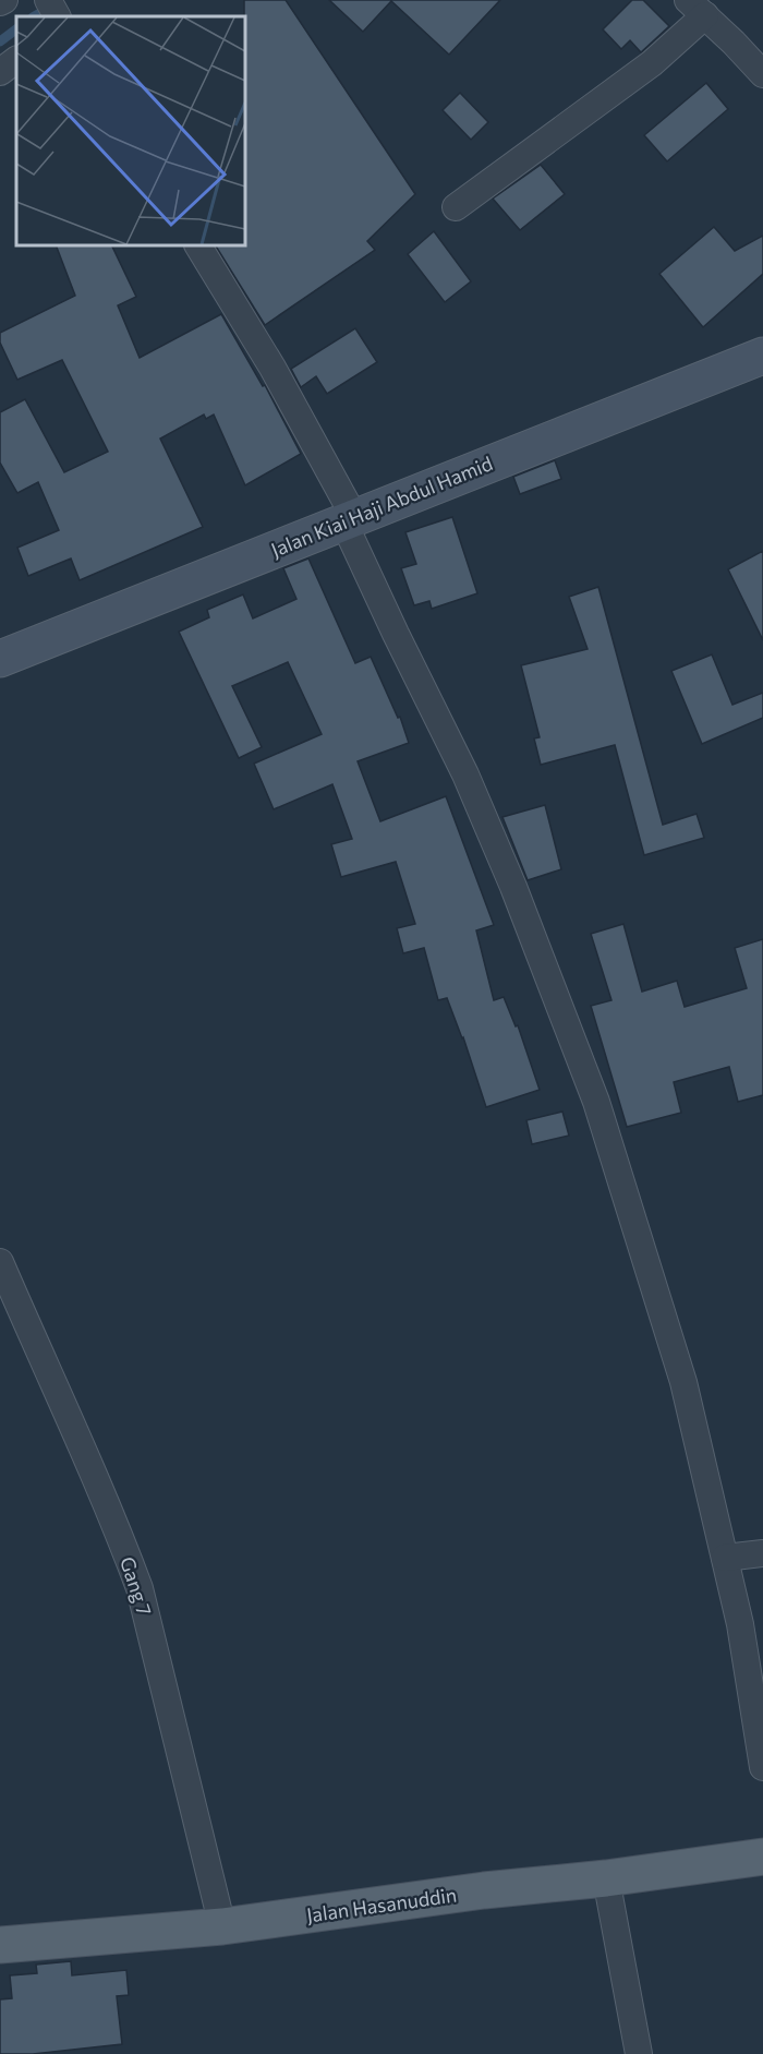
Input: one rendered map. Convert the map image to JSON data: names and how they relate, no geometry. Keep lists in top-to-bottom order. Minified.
{"streets":{"main road":["Jalan Hasanuddin"],"street":["Jalan Kiai Haji Abdul Hamid","Gang 7"]},"crossings":[["Gang 7","Jalan Hasanuddin"]]}
